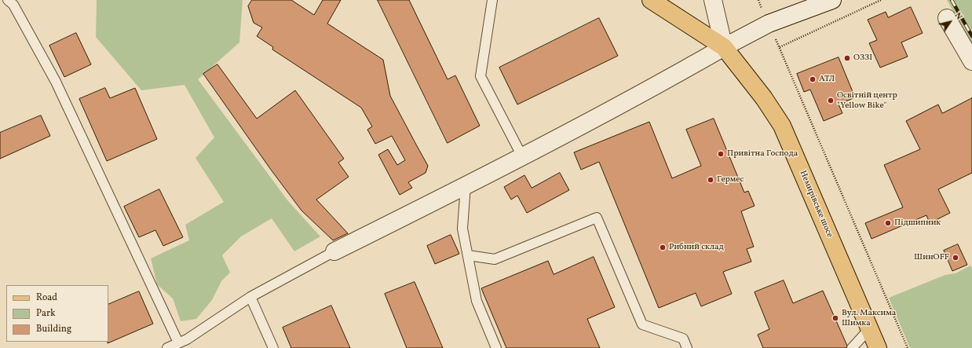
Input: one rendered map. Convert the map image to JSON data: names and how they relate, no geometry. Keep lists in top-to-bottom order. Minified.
{"streets":{"main road":["Немирівське шосе"]},"places":["ОЗЗІ","АТЛ","Освітній центр \"Yellow Bike\"","Привітна Господа","Гермес","Підшипник","Рибний склад","ШинOFF","Вул. Максима Шимка"],"legend":["Road","Park","Building"],"north":"top right"}
